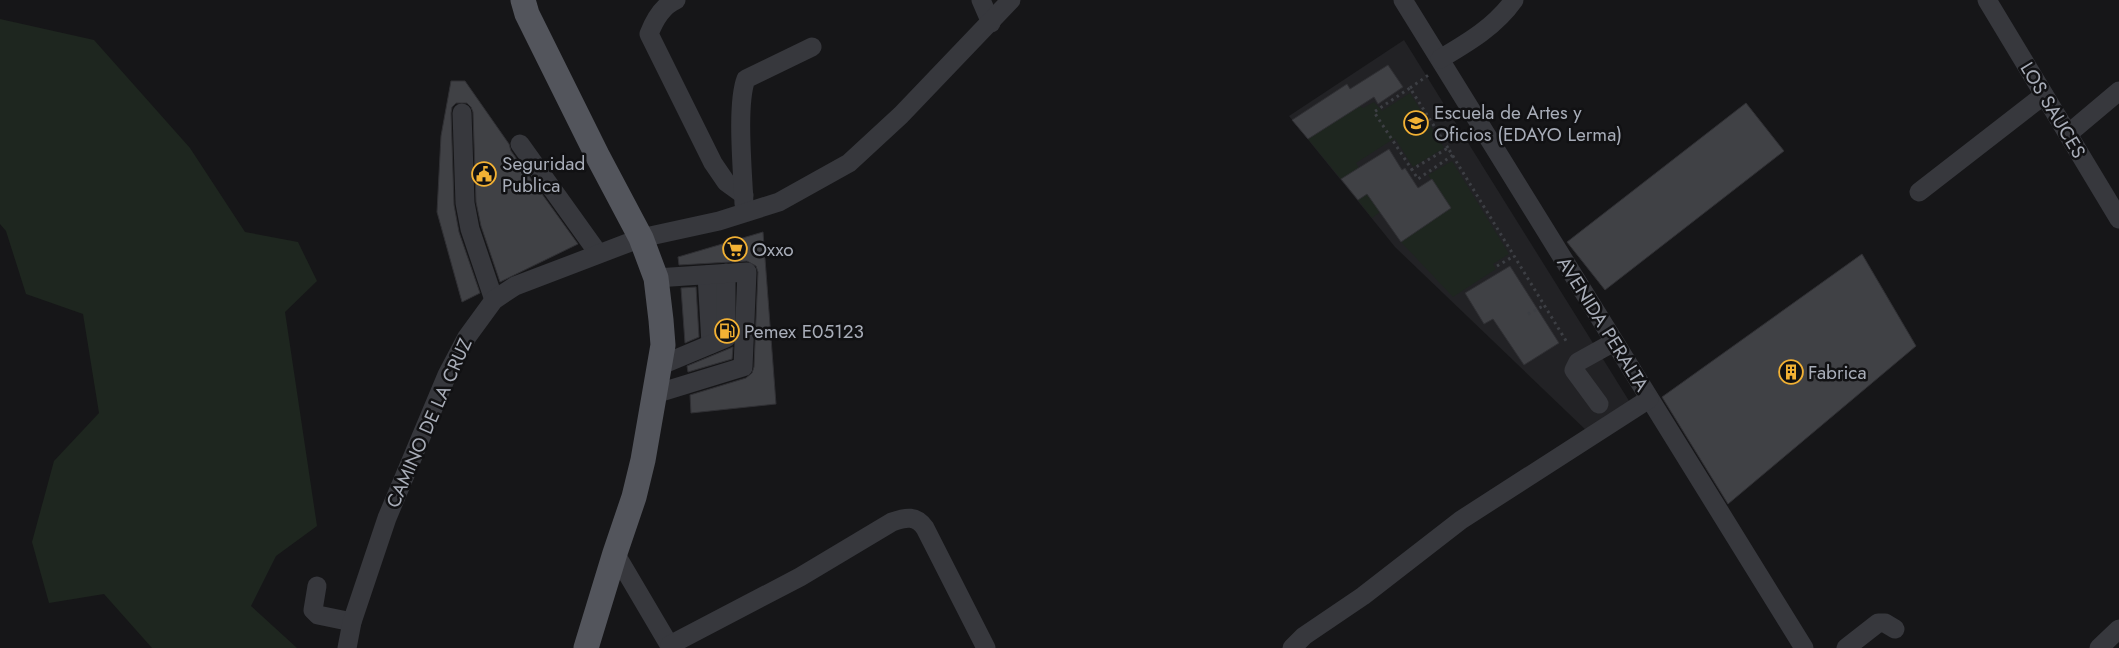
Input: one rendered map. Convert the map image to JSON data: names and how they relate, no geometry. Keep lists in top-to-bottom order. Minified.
{"streets":{"street":["LOS SAUCES","AVENIDA PERALTA","CAMINO DE LA CRUZ"]},"places":{"school or university":["Escuela de Artes y Oficios (EDAYO Lerma)"],"public building":["Seguridad Publica"],"supermarket":["Oxxo"],"fuel station":["Pemex E05123"],"building":["Fabrica"]}}
